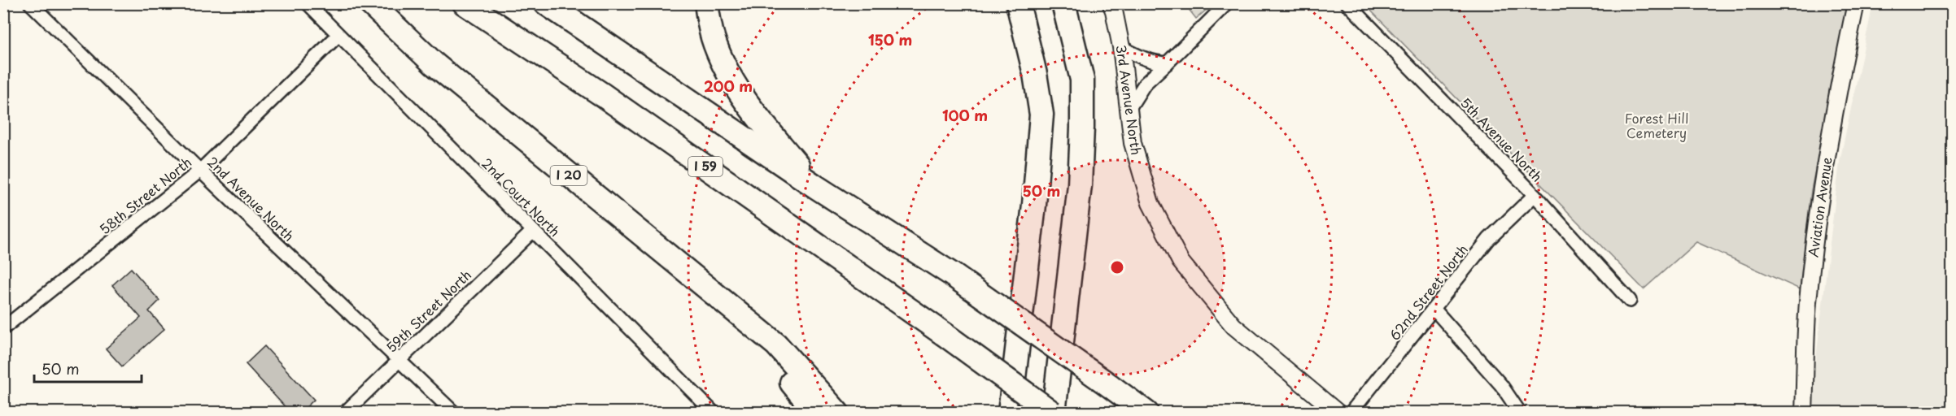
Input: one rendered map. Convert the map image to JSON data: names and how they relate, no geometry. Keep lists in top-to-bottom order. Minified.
{"streets":{"highway":["I 59","I 20"],"street":["3rd Avenue North","5th Avenue North","58th Street North","2nd Court North","2nd Avenue North","Aviation Avenue","62nd Street North","59th Street North"]},"crossings":[["5th Avenue North","62nd Street North"],["58th Street North","2nd Court North"],["58th Street North","2nd Avenue North"],["2nd Court North","59th Street North"],["2nd Avenue North","59th Street North"]],"parks":["Forest Hill Cemetery"],"scale_bar":"50 m","rings":["150 m","200 m","100 m","50 m"]}
